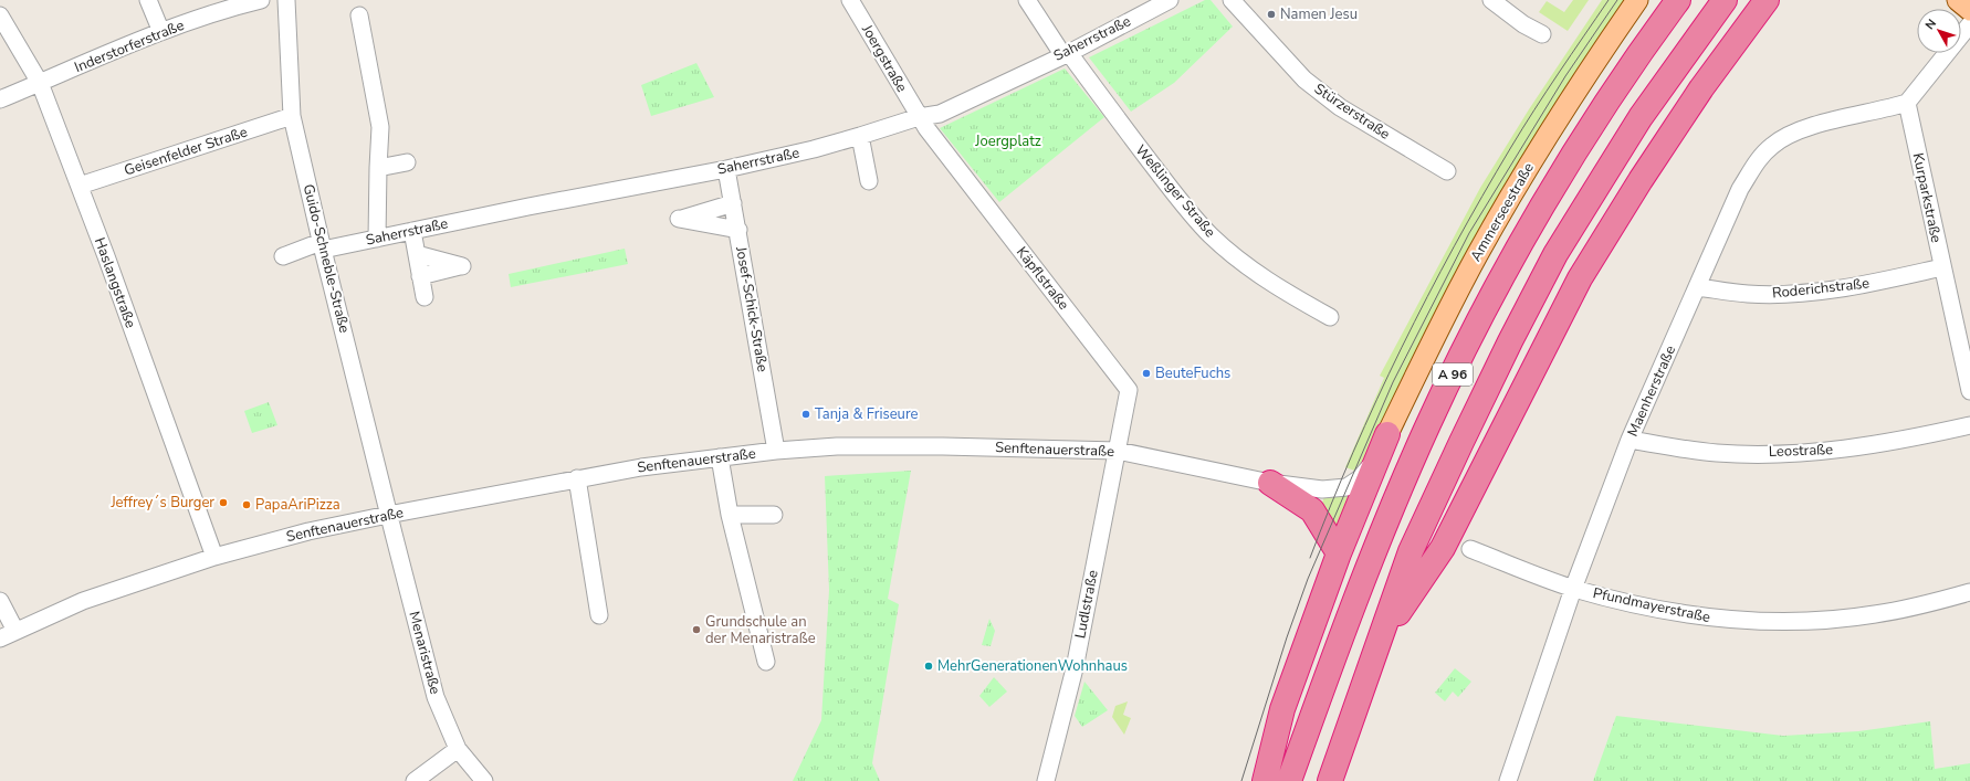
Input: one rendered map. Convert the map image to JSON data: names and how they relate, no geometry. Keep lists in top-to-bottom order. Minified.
{"streets":{"highway":["A 96"],"main road":["Ammerseestraße"],"street":["Saherrstraße","Inderstorferstraße","Joergstraße","Stürzerstraße","Geisenfelder Straße","Weßlinger Straße","Kurparkstraße","Guido-Schneble-Straße","Käpflstraße","Haslangstraße","Roderichstraße","Josef-Schick-Straße","Maenherstraße","Senftenauerstraße","Leostraße","Ludlstraße","Pfundmayerstraße","Menaristraße"]},"crossings":[["Saherrstraße","Joergstraße"],["Saherrstraße","Weßlinger Straße"],["Saherrstraße","Guido-Schneble-Straße"],["Saherrstraße","Käpflstraße"],["Saherrstraße","Josef-Schick-Straße"],["Inderstorferstraße","Haslangstraße"],["Joergstraße","Käpflstraße"],["Geisenfelder Straße","Guido-Schneble-Straße"],["Geisenfelder Straße","Haslangstraße"],["Kurparkstraße","Roderichstraße"],["Kurparkstraße","Maenherstraße"],["Ammerseestraße","Senftenauerstraße"],["Guido-Schneble-Straße","Senftenauerstraße"],["Guido-Schneble-Straße","Menaristraße"],["Käpflstraße","Senftenauerstraße"],["Käpflstraße","Ludlstraße"],["Haslangstraße","Senftenauerstraße"],["Roderichstraße","Maenherstraße"],["Josef-Schick-Straße","Senftenauerstraße"],["Maenherstraße","Leostraße"],["Maenherstraße","Pfundmayerstraße"],["Senftenauerstraße","Ludlstraße"],["Senftenauerstraße","Menaristraße"]],"parks":["Joergplatz"],"places":["Namen Jesu","BeuteFuchs","Tanja & Friseure","Jeffrey´s Burger","PapaAriPizza","Grundschule an der Menaristraße","MehrGenerationenWohnhaus"],"north":"top left"}
